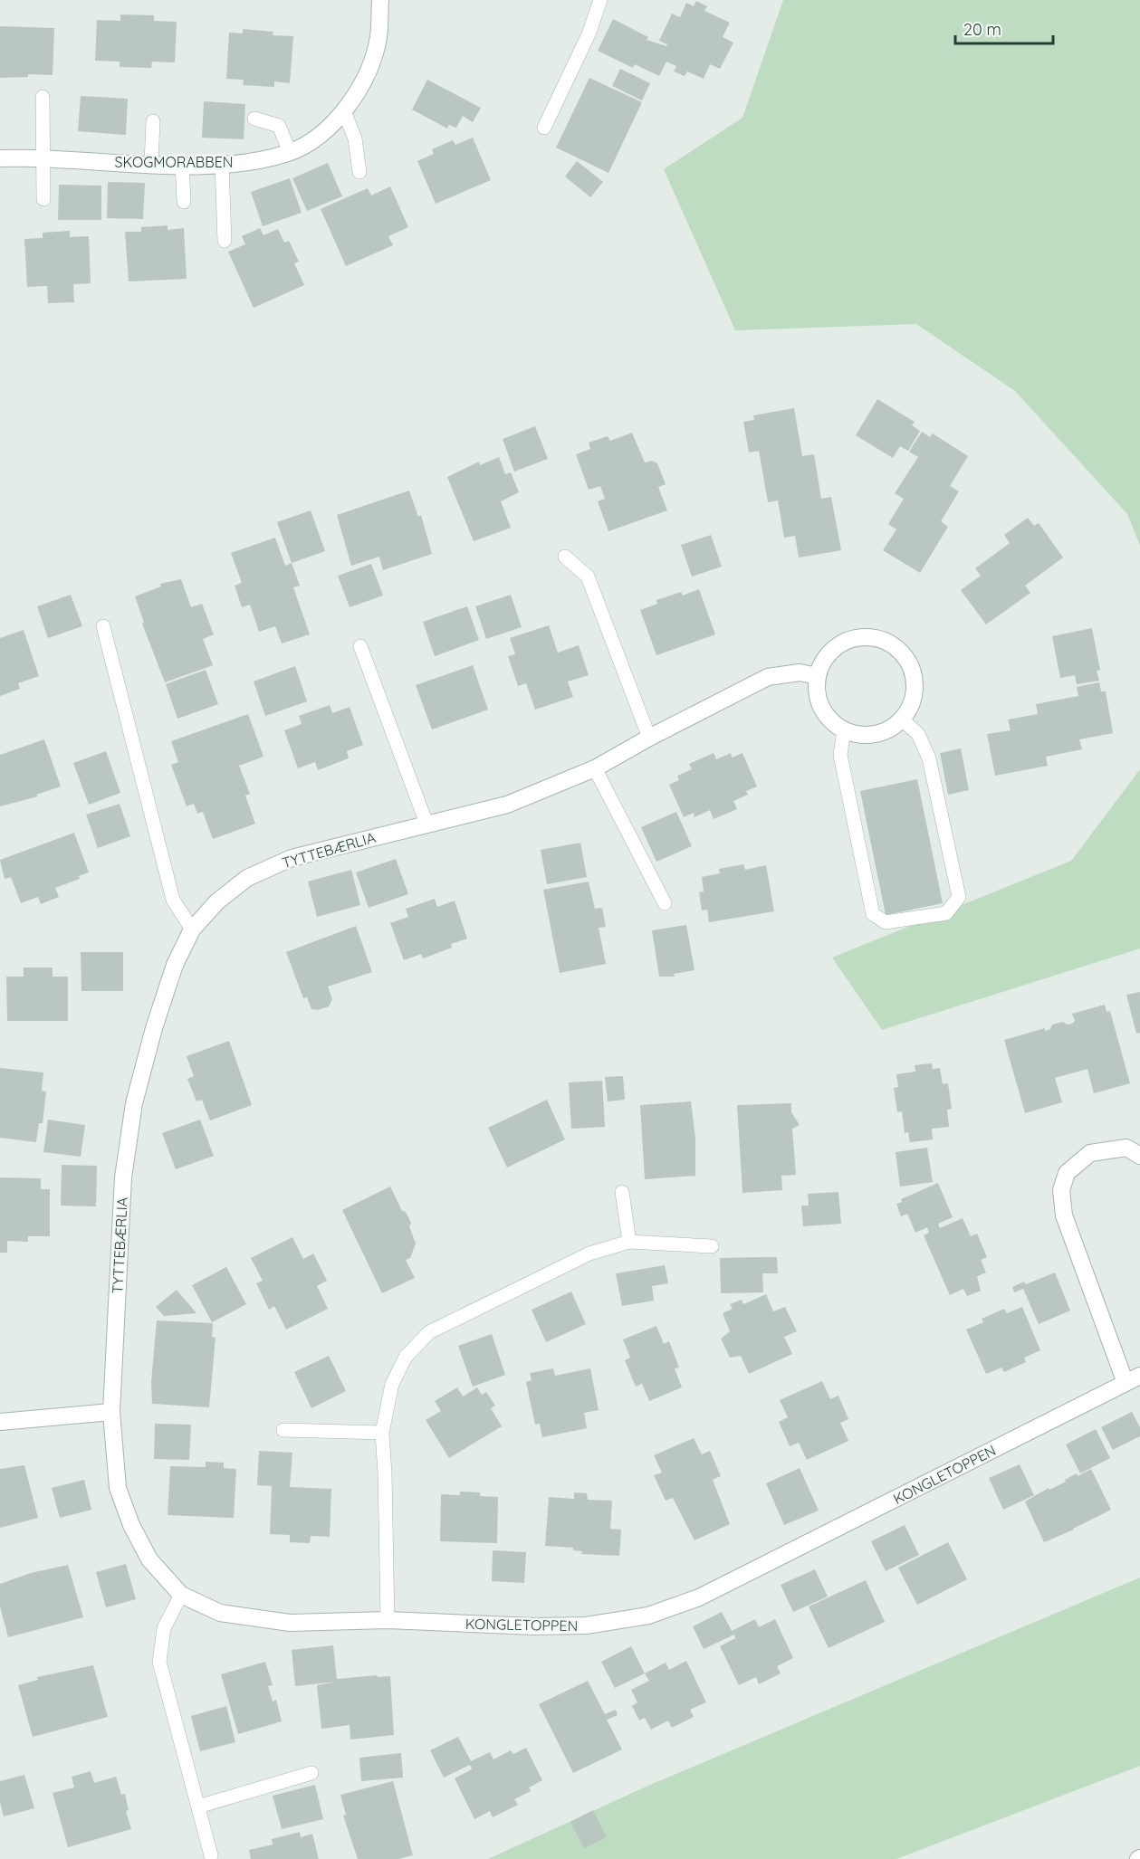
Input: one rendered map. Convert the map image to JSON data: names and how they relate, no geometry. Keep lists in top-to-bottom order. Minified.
{"streets":{"street":["SKOGMORABBEN","TYTTEBÆRLIA","KONGLETOPPEN"]},"crossings":[["TYTTEBÆRLIA","KONGLETOPPEN"]],"scale_bar":"20 m"}
